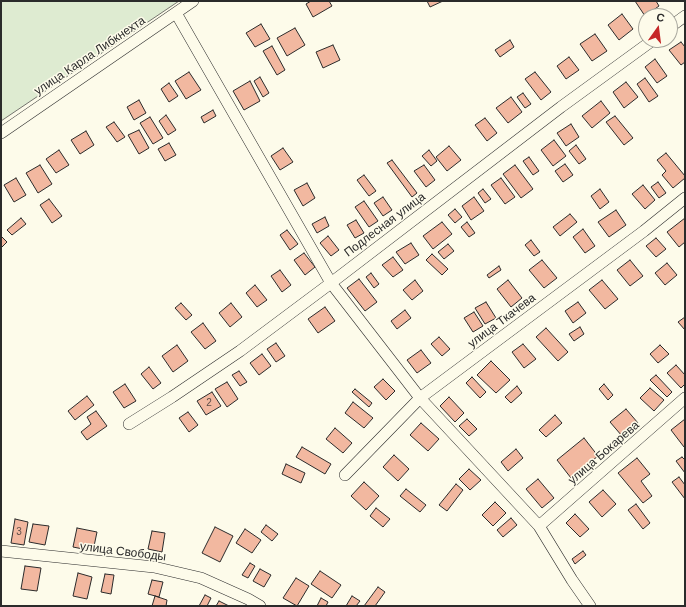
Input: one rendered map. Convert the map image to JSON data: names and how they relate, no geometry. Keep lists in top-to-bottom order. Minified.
{"streets":{"street":["улица Карла Либкнехта","Подлесная улица","улица Ткачева","улица Бокарева","улица Свободы"]},"house_numbers":["2","3"],"north":"top"}
